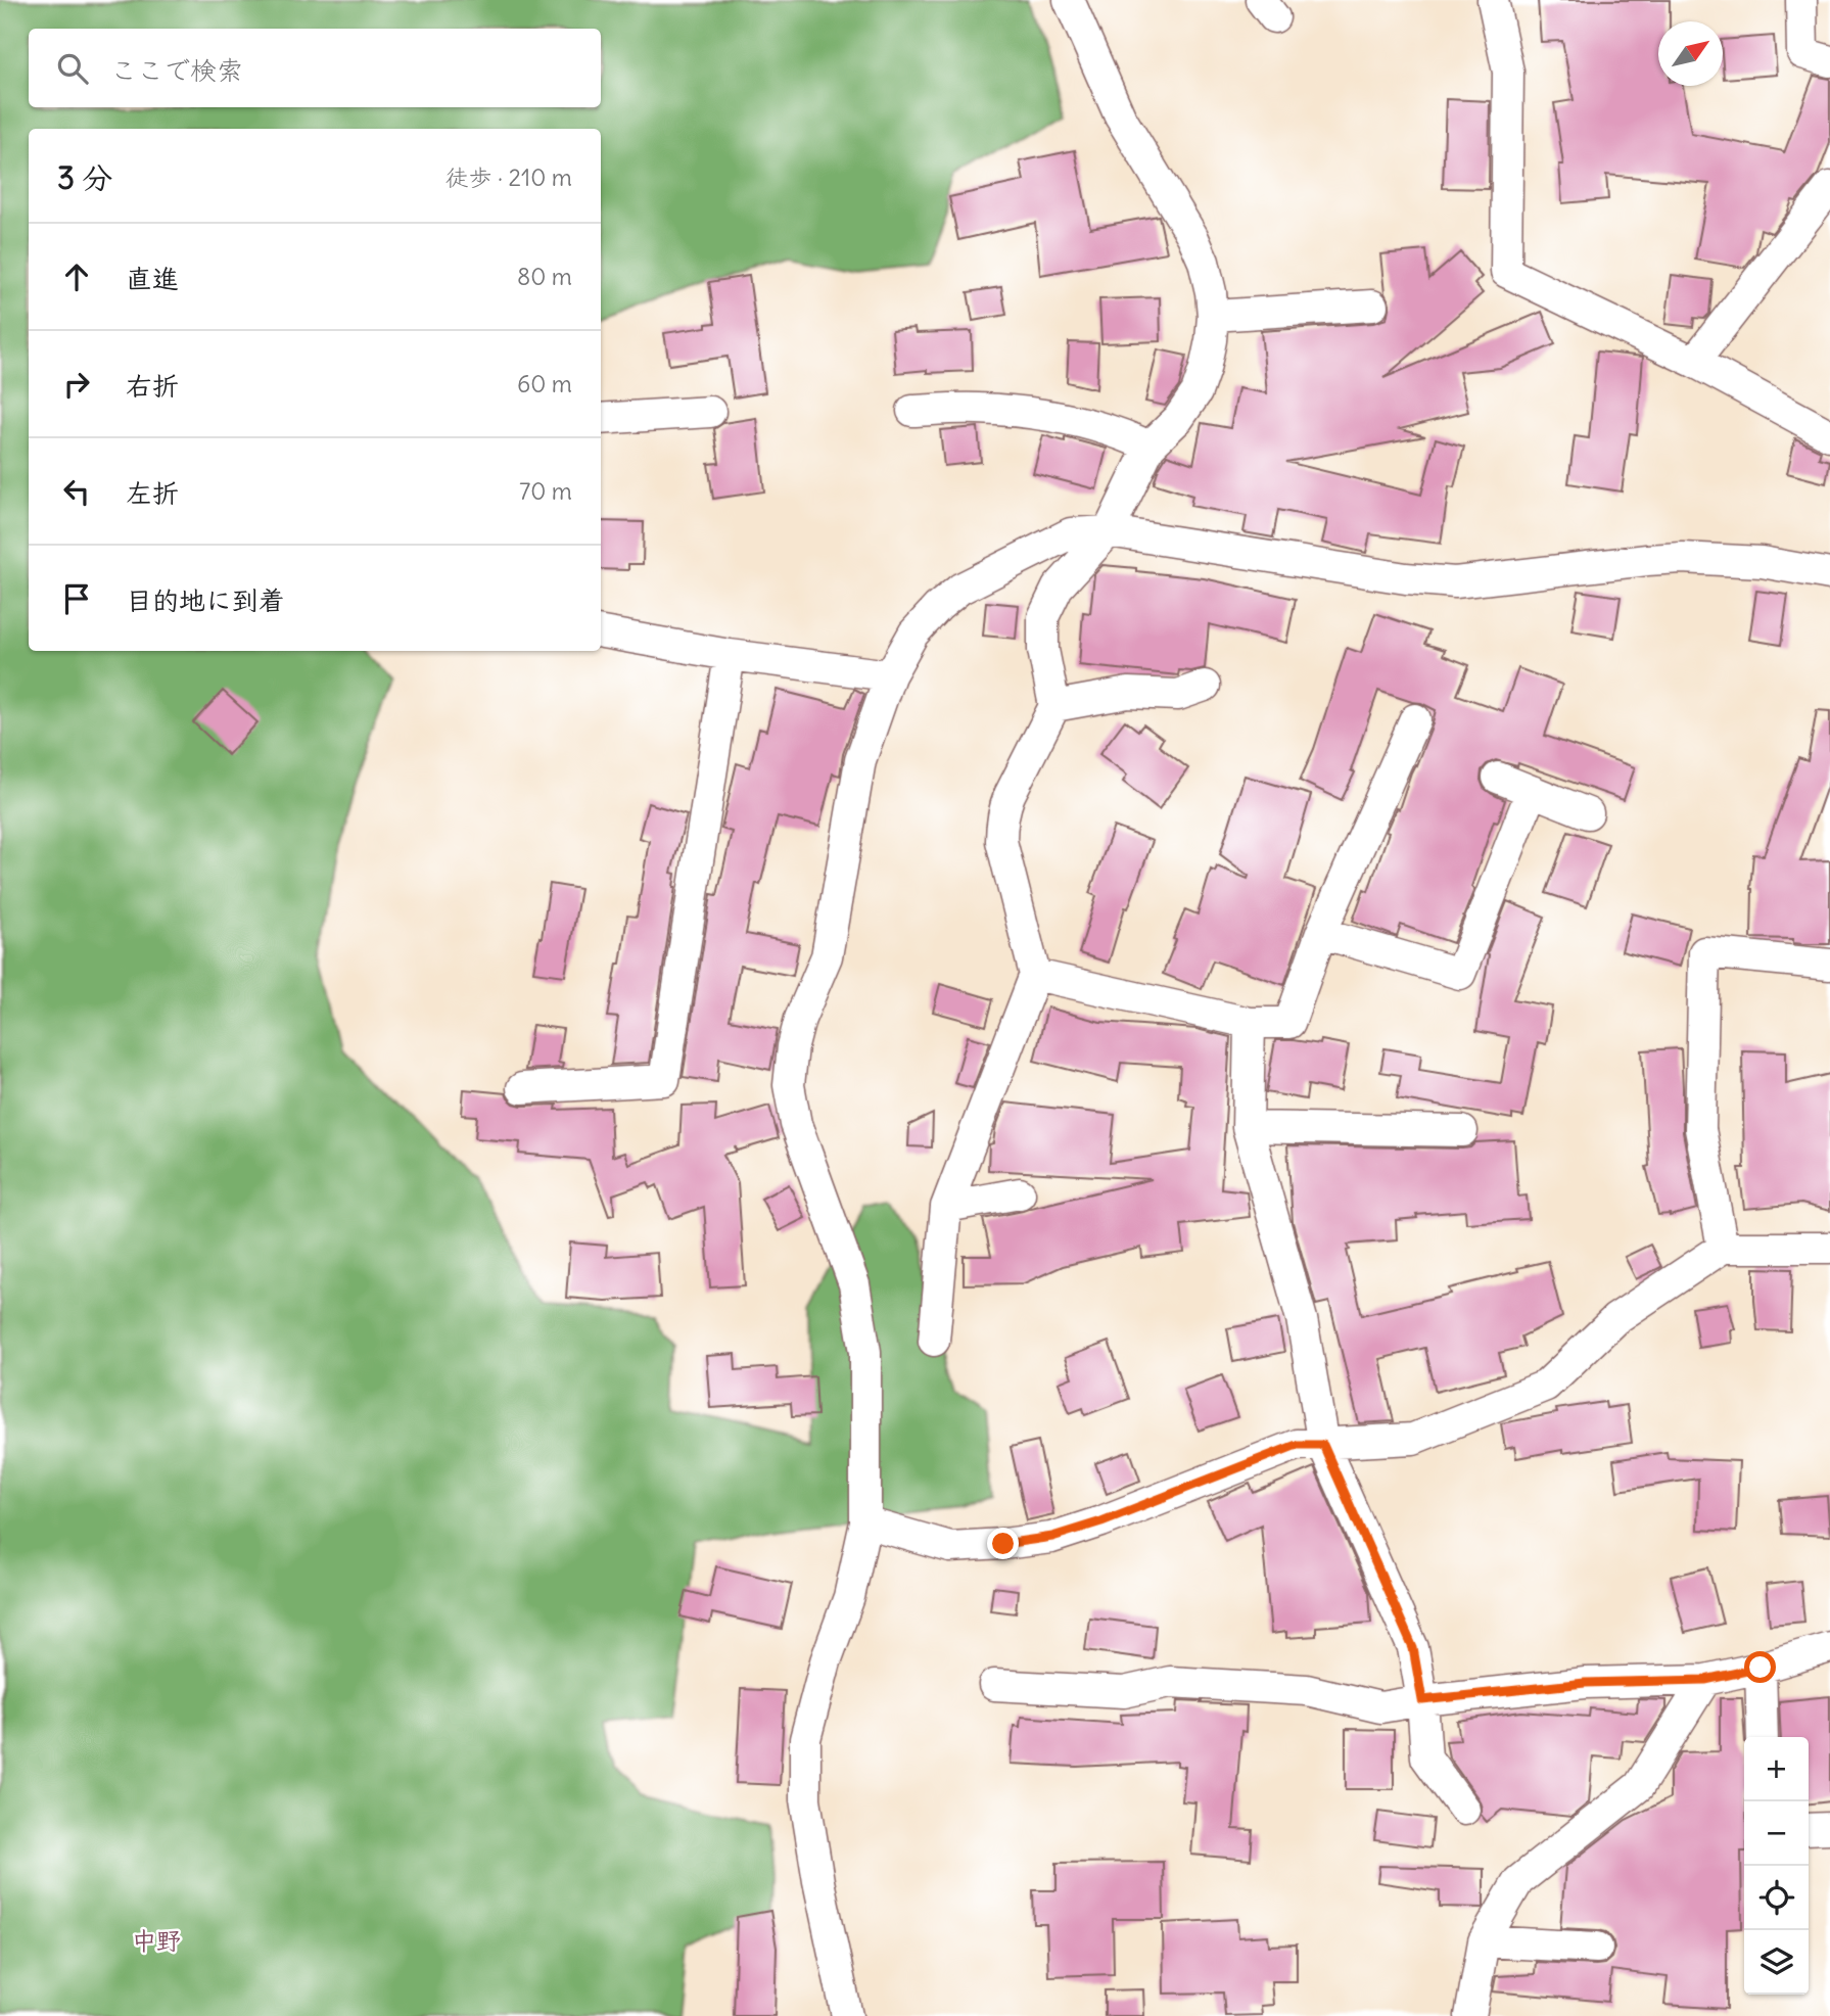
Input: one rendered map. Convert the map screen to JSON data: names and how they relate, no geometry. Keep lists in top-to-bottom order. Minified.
{"districts":["中野"],"north":"top right","page":{"search":"ここで検索","heading":["3 分","徒歩 · 210 m"],"list":[["直進","80 m"],["右折","60 m"],["左折","70 m"],"目的地に到着"],"map_buttons":["+","−"]}}
